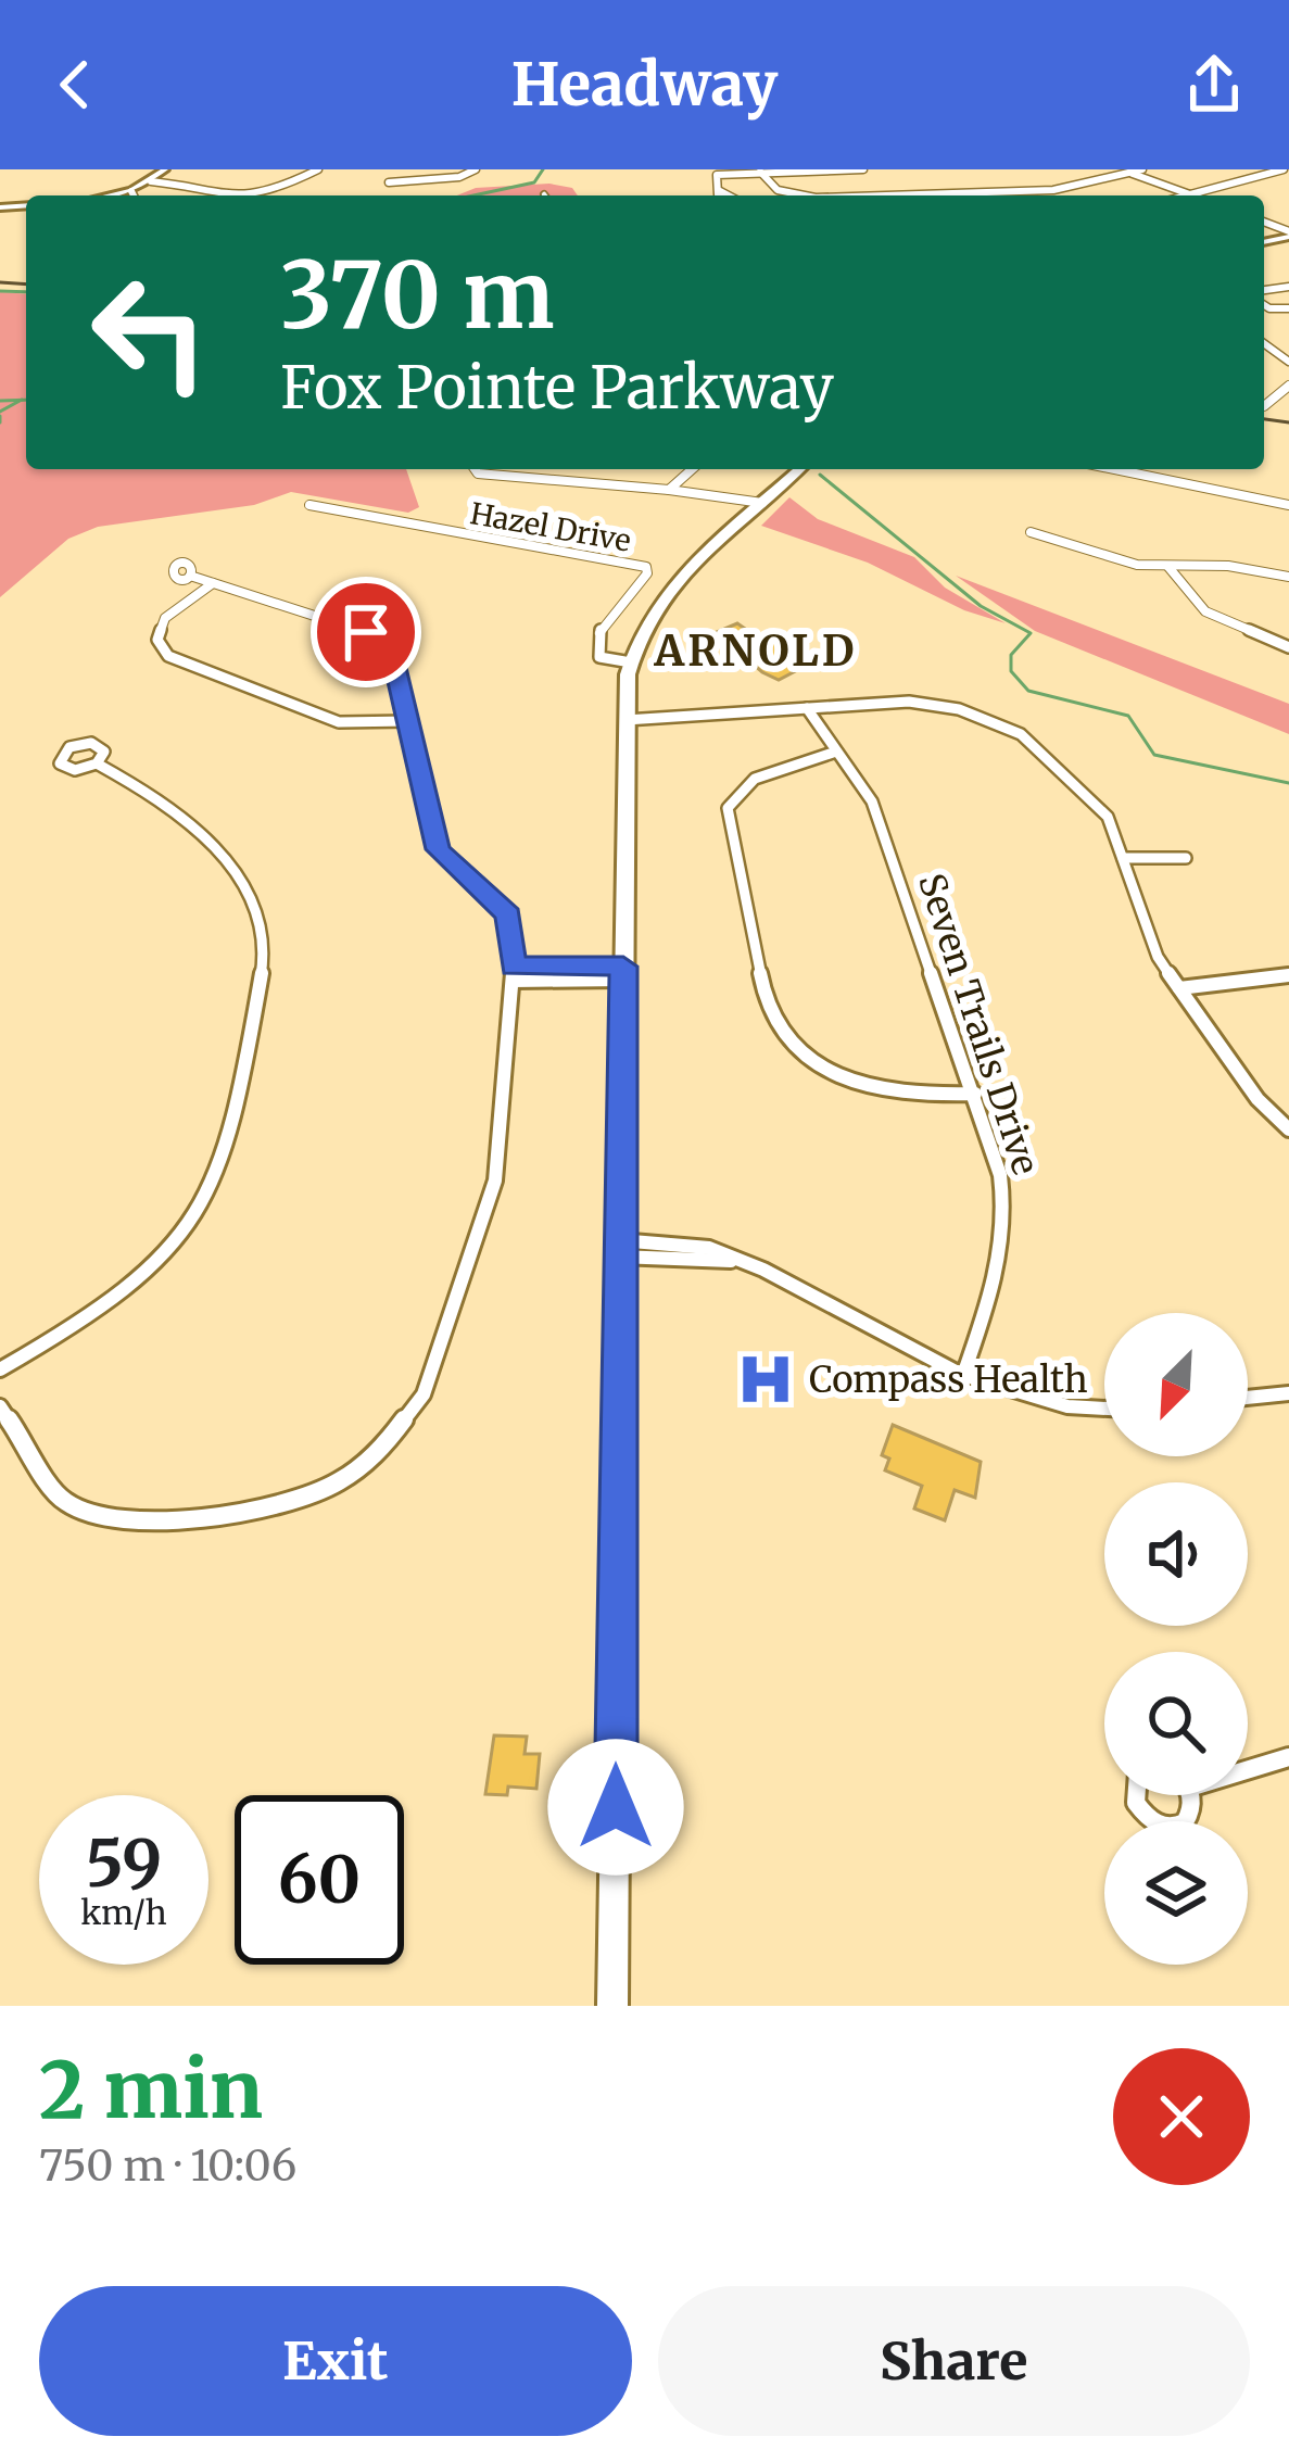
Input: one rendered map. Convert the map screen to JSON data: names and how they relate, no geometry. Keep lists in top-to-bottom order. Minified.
{"streets":{"street":["Hazel Drive","Seven Trails Drive"]},"districts":["ARNOLD"],"places":{"hospital":["Compass Health"]},"north":"bottom left","page":{"header":"Headway","turn":["370 m","Fox Pointe Parkway"],"speed":"59 km/h","limit":"60","heading":["2 min","750 m · 10:06"],"buttons":["Exit","Share"]}}
